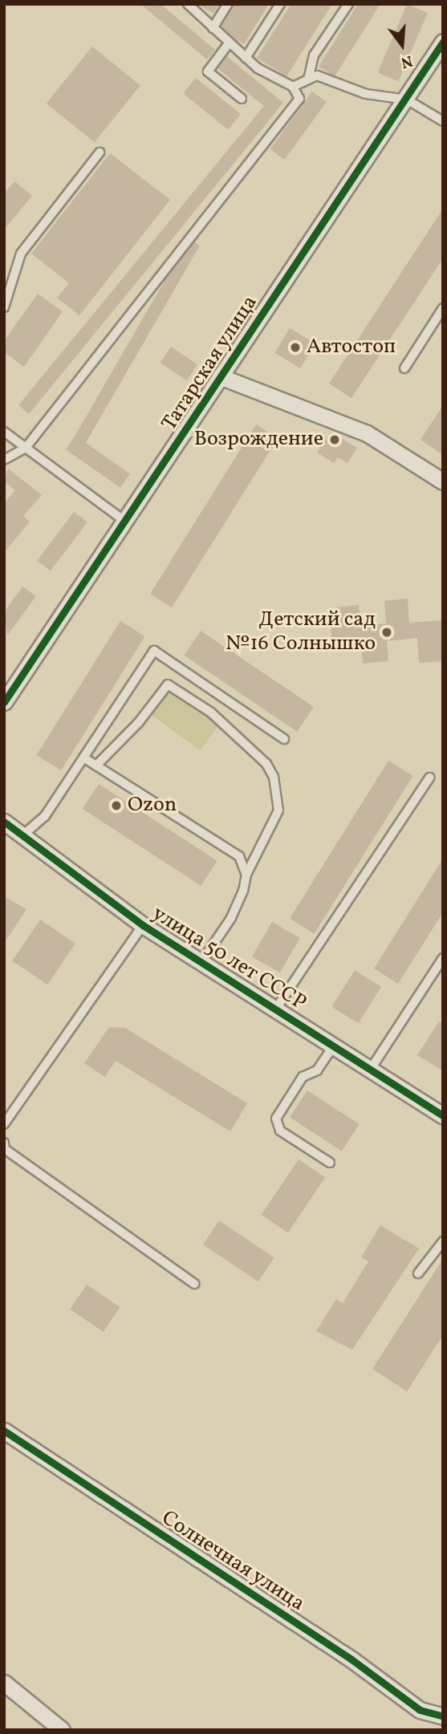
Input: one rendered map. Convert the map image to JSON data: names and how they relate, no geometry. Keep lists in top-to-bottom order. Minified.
{"streets":{"street":["Татарская улица","улица 50 лет СССР","Солнечная улица"]},"places":["Автостоп","Возрождение","Детский сад №16 Солнышко","Ozon"],"north":"bottom"}
